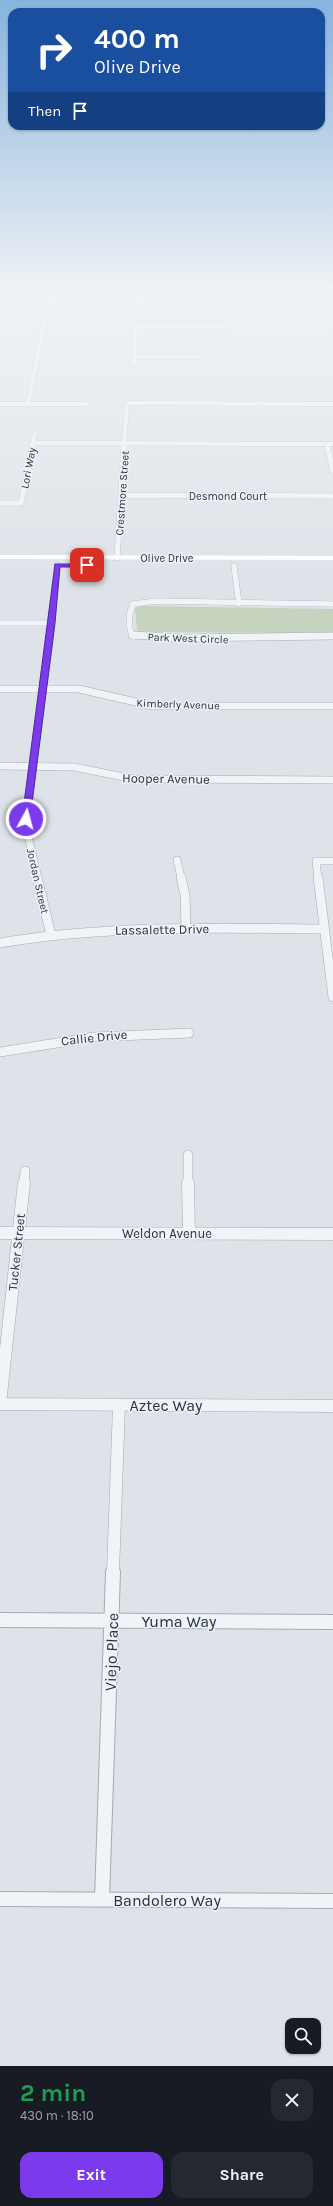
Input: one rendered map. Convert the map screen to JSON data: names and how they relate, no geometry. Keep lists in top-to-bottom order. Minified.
{"streets":{"main road":["Olive Drive"],"street":["Lori Way","Crestmore Street","Desmond Court","Park West Circle","Kimberly Avenue","Hooper Avenue","Jordan Street","Lassalette Drive","Callie Drive","Weldon Avenue","Tucker Street","Aztec Way","Yuma Way","Viejo Place","Bandolero Way"]},"crossings":[["Crestmore Street","Desmond Court"],["Crestmore Street","Olive Drive"],["Olive Drive","Jordan Street"],["Kimberly Avenue","Jordan Street"],["Hooper Avenue","Jordan Street"],["Jordan Street","Lassalette Drive"],["Weldon Avenue","Tucker Street"],["Tucker Street","Aztec Way"],["Aztec Way","Viejo Place"],["Yuma Way","Viejo Place"],["Viejo Place","Bandolero Way"]],"page":{"turn":["400 m","Olive Drive"],"then":"Then","heading":["2 min","430 m · 18:10"],"buttons":["Exit","Share"]}}
